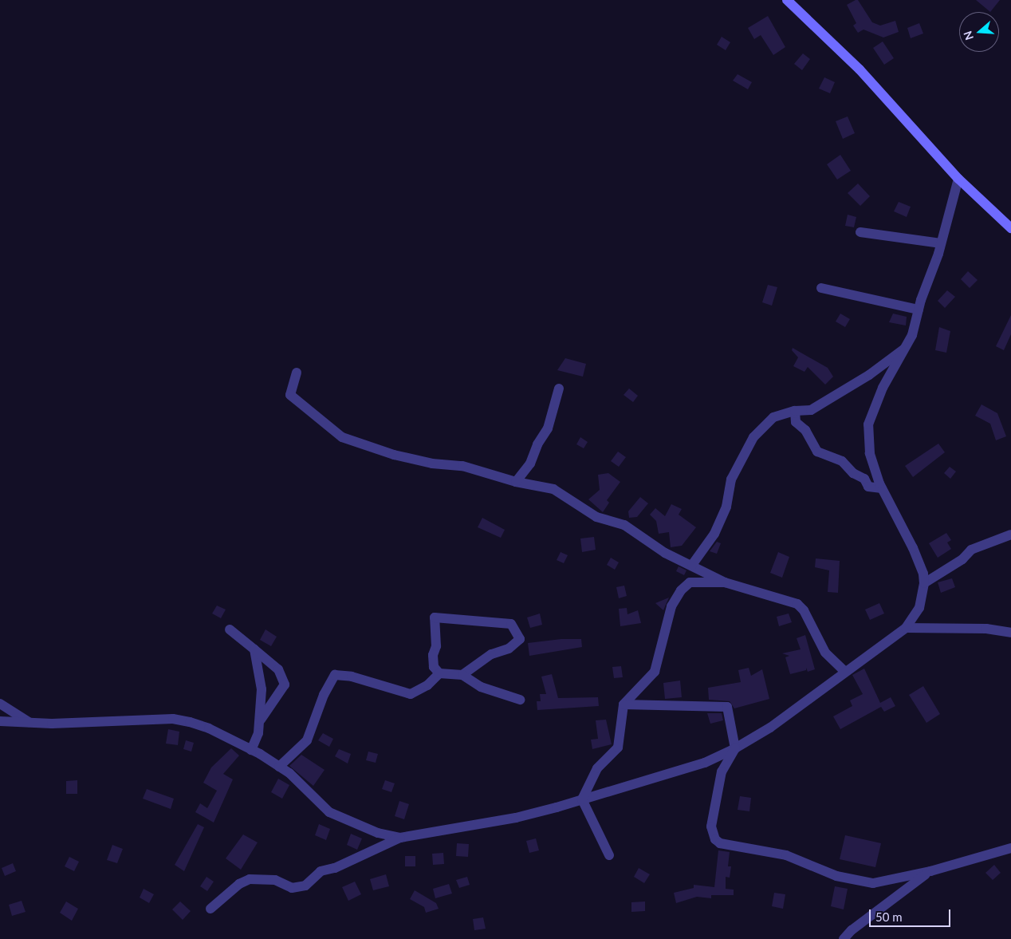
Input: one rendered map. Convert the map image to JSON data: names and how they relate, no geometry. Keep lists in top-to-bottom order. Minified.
{"scale_bar":"50 m","north":"left"}
